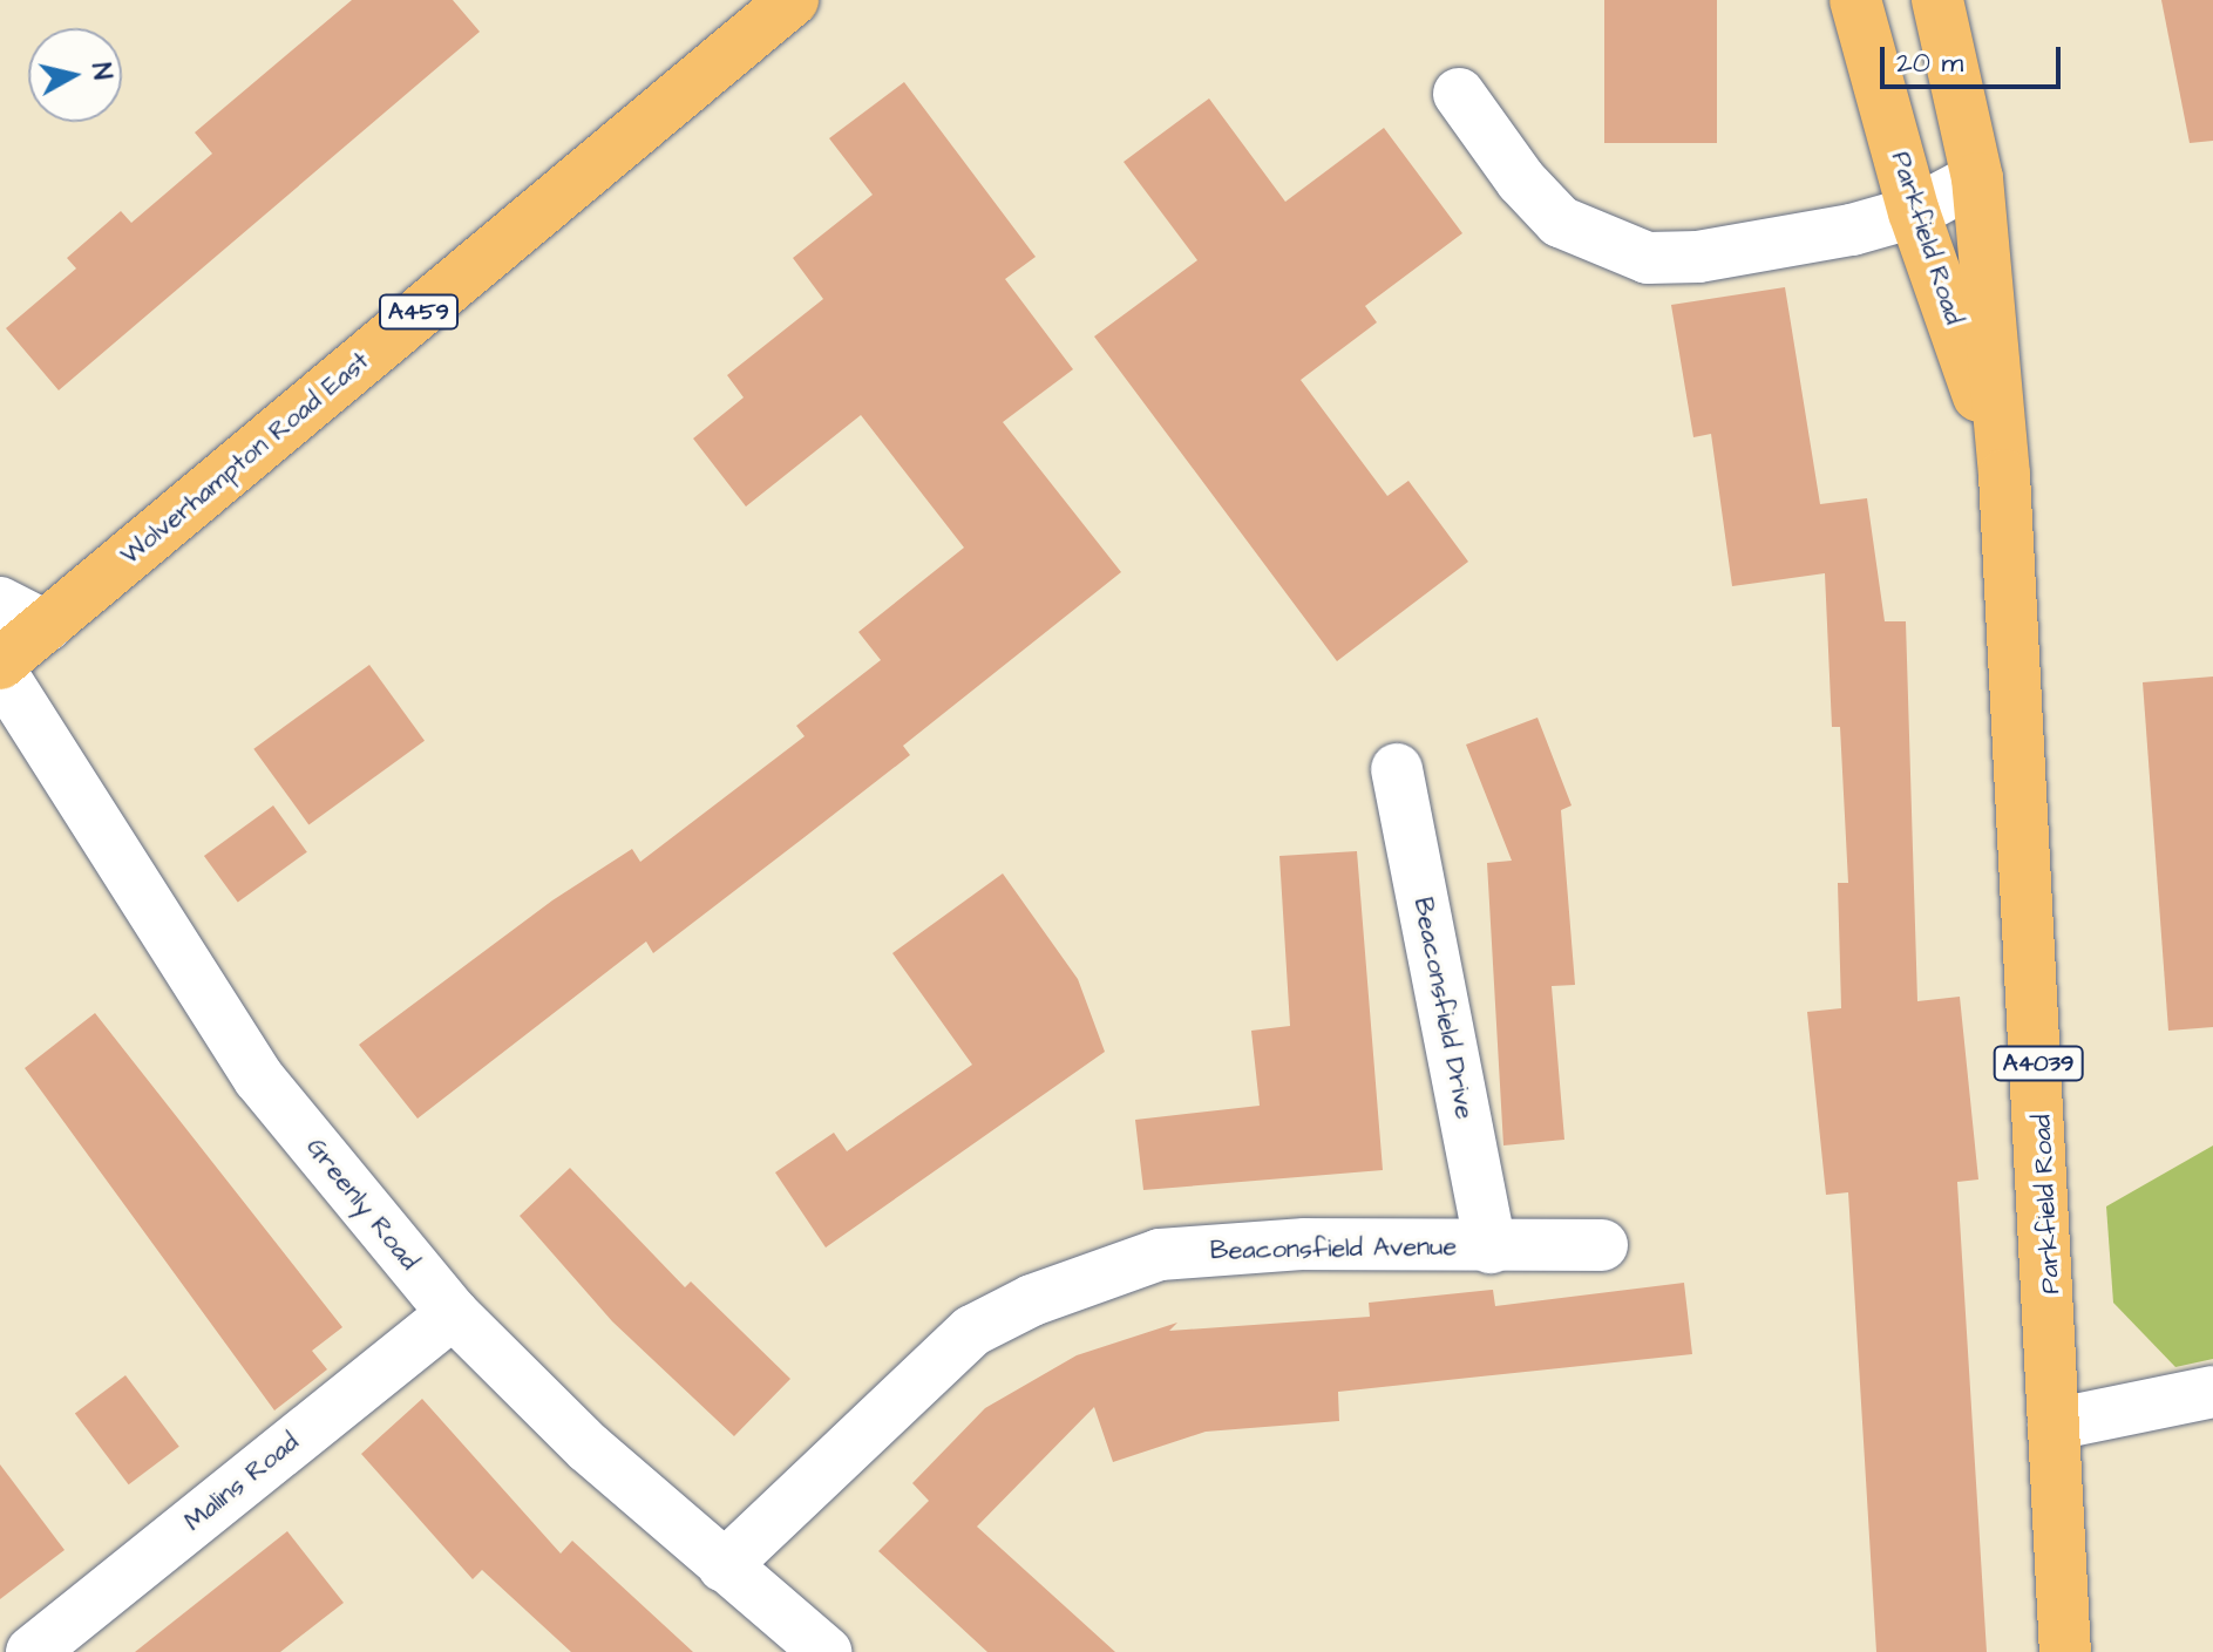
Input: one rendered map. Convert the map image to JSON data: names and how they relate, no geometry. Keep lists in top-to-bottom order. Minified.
{"streets":{"main road":["Parkfield Road","A459","Wolverhampton Road East","A4039"],"street":["Beaconsfield Drive","Greenly Road","Beaconsfield Avenue","Malins Road"]},"crossings":[["Beaconsfield Drive","Beaconsfield Avenue"],["Greenly Road","Beaconsfield Avenue"],["Greenly Road","Malins Road"]],"scale_bar":"20 m","north":"right"}
